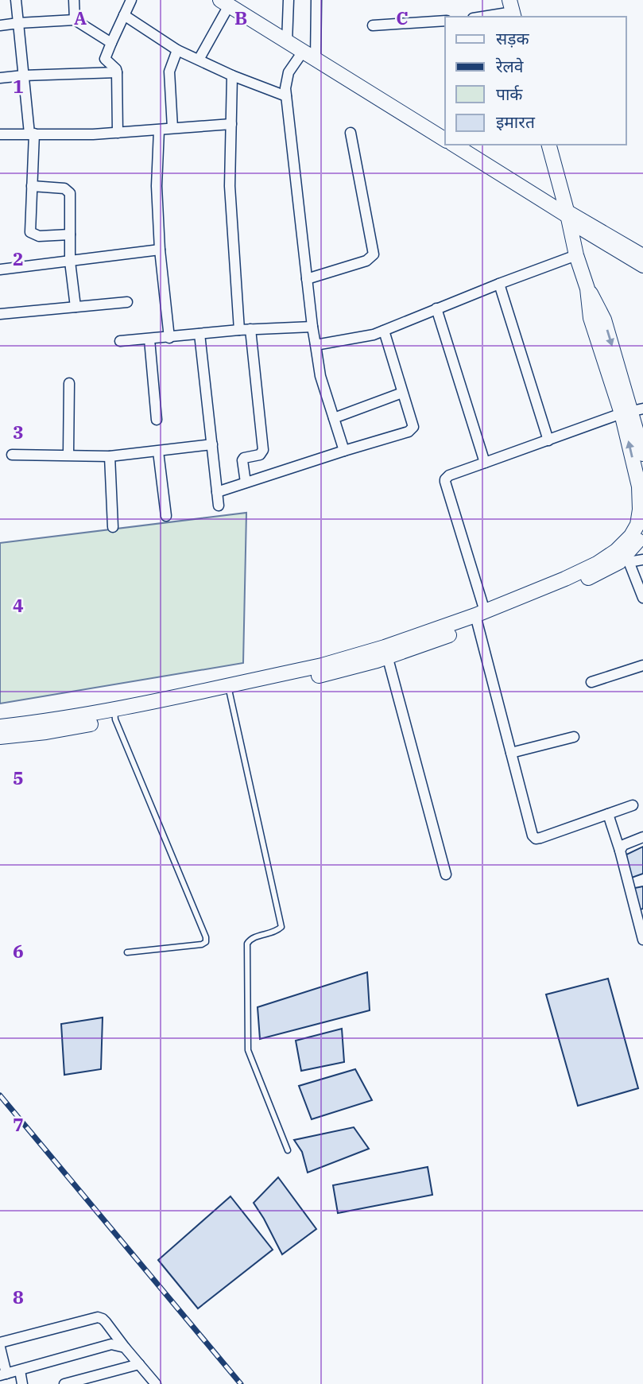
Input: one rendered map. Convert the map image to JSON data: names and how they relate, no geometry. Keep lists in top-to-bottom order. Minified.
{"legend":["सड़क","रेलवे","पार्क","इमारत"],"grid":{"columns":["A","B","C"],"rows":["1","2","3","4","5","6","7","8"]}}
